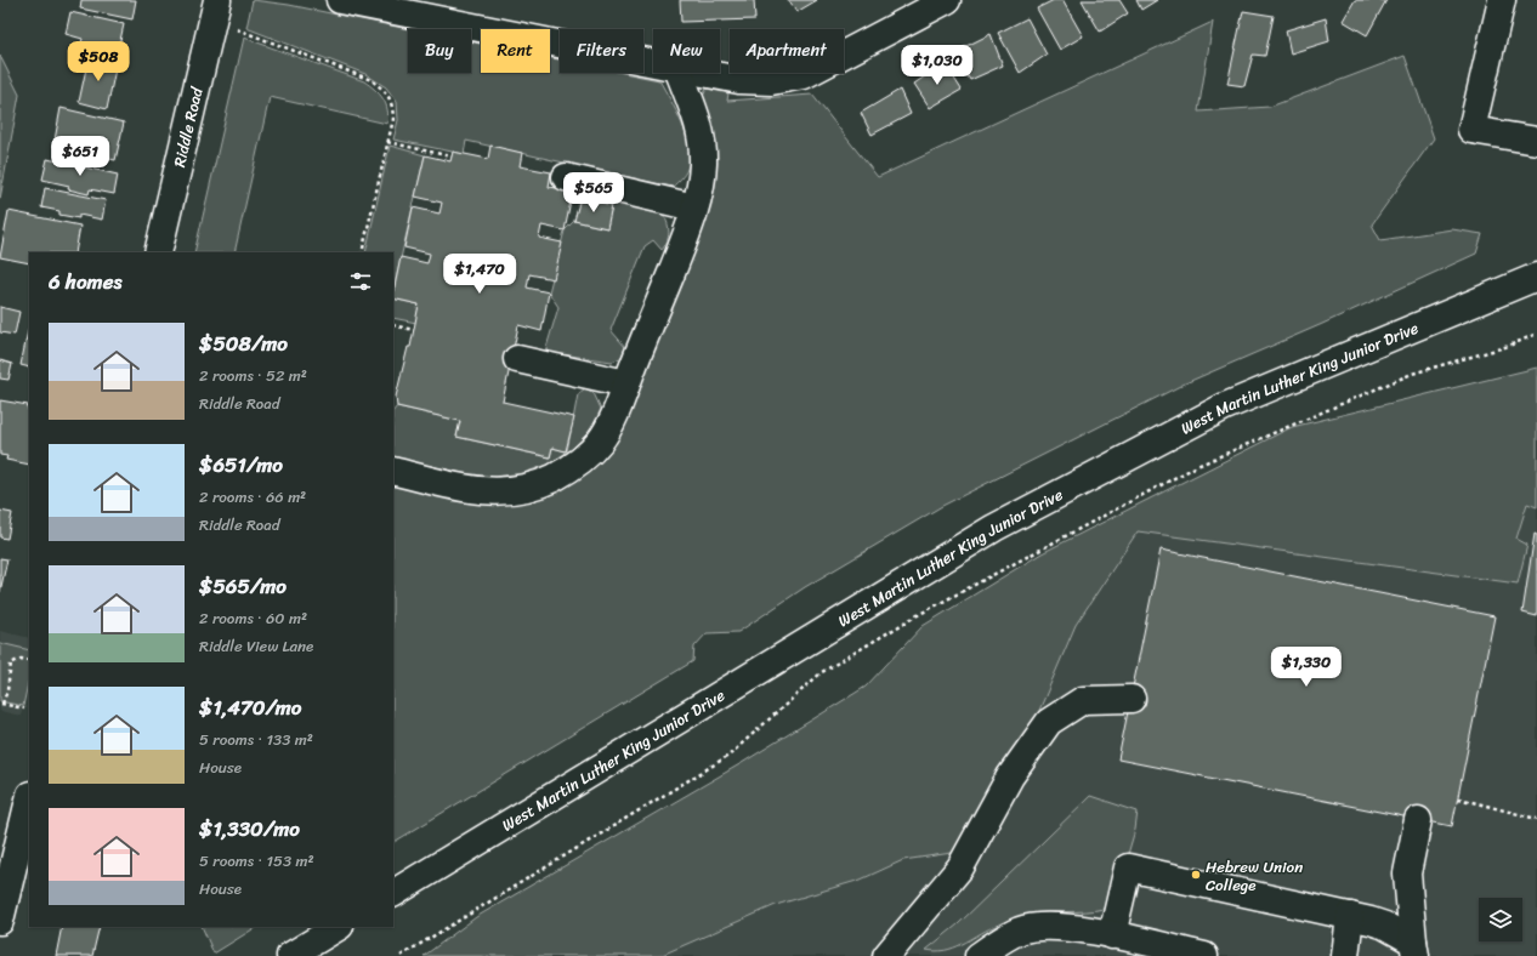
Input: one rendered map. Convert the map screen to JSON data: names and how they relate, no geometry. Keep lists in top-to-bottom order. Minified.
{"streets":{"main road":["Riddle Road","West Martin Luther King Junior Drive"]},"places":["Hebrew Union College"],"page":{"chip":["Buy","Rent","Filters","New","Apartment"],"price":["$508","$1,030","$651","$565","$1,470","$1,330"],"heading":"6 homes","list":[{"name":"$508/mo","note":"2 rooms · 52 m² · Riddle Road"},{"name":"$651/mo","note":"2 rooms · 66 m² · Riddle Road"},{"name":"$565/mo","note":"2 rooms · 60 m² · Riddle View Lane"},{"name":"$1,470/mo","note":"5 rooms · 133 m² · House"},{"name":"$1,330/mo","note":"5 rooms · 153 m² · House"}]}}
